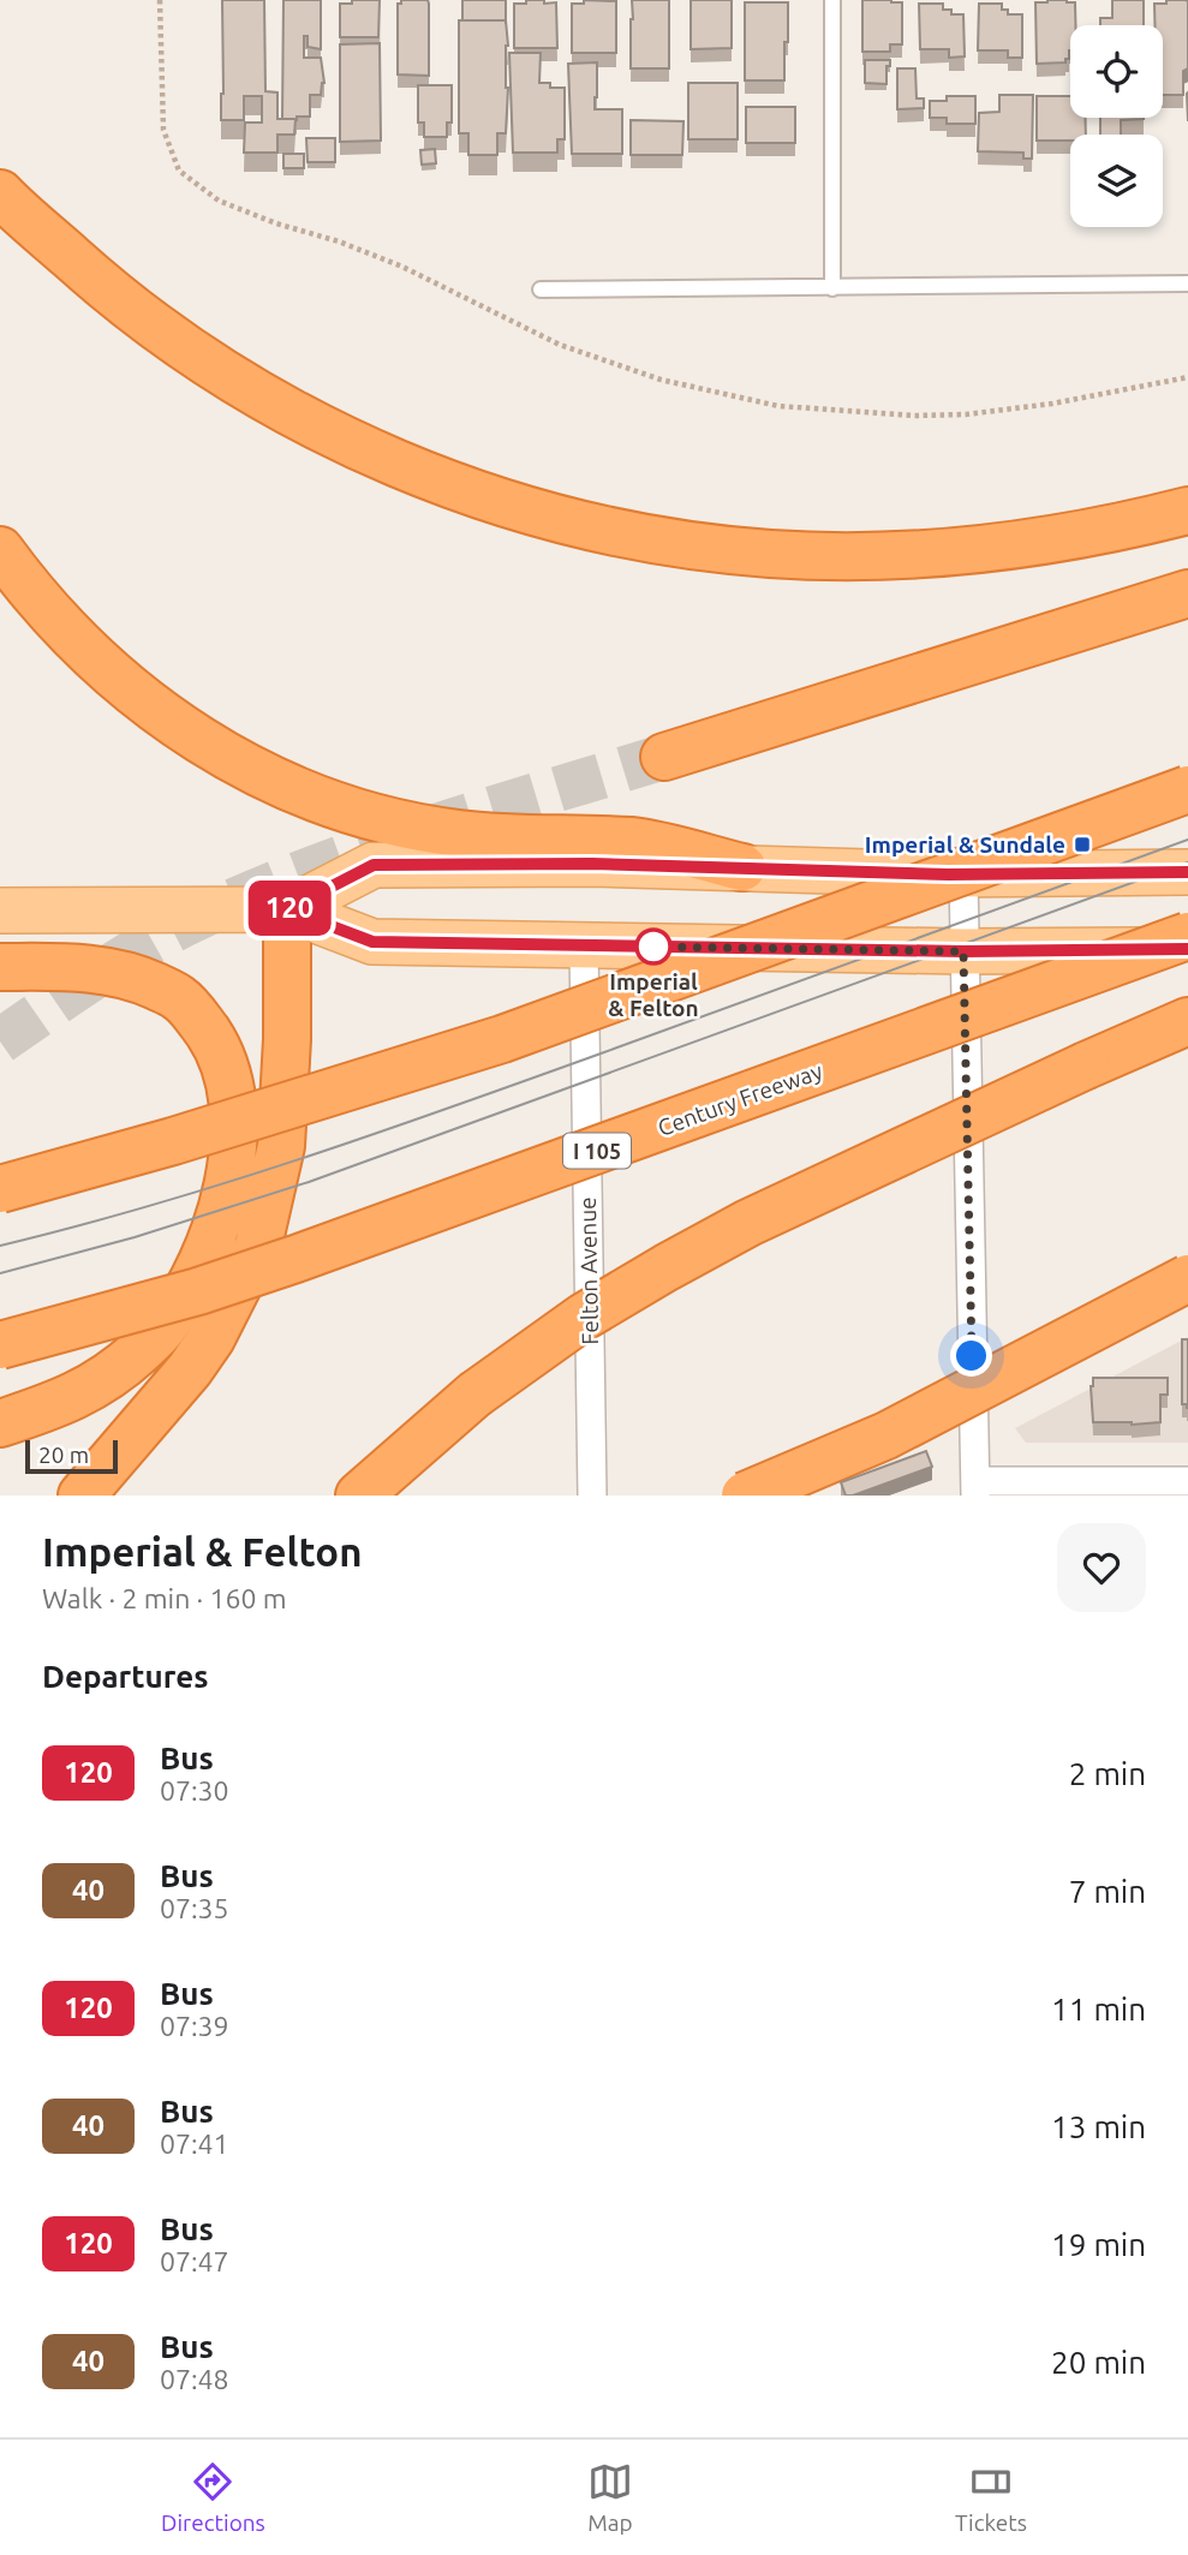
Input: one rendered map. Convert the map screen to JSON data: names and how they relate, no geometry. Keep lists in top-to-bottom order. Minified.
{"streets":{"highway":["Century Freeway","I 105"],"street":["Felton Avenue"]},"places":{"transit":["Imperial & Sundale"],"other":["Imperial & Felton"]},"lines":["bus line 120"],"scale_bar":"20 m","page":{"on_map":"120","scale":"20 m","heading":[["Imperial & Felton","Walk · 2 min · 160 m"],"Departures"],"list":[{"mark":"120","name":"Bus","note":"07:30","value":"2 min"},{"mark":"40","name":"Bus","note":"07:35","value":"7 min"},{"mark":"120","name":"Bus","note":"07:39","value":"11 min"},{"mark":"40","name":"Bus","note":"07:41","value":"13 min"},{"mark":"120","name":"Bus","note":"07:47","value":"19 min"},{"mark":"40","name":"Bus","note":"07:48","value":"20 min"}],"tabs":["Directions","Map","Tickets"]}}
